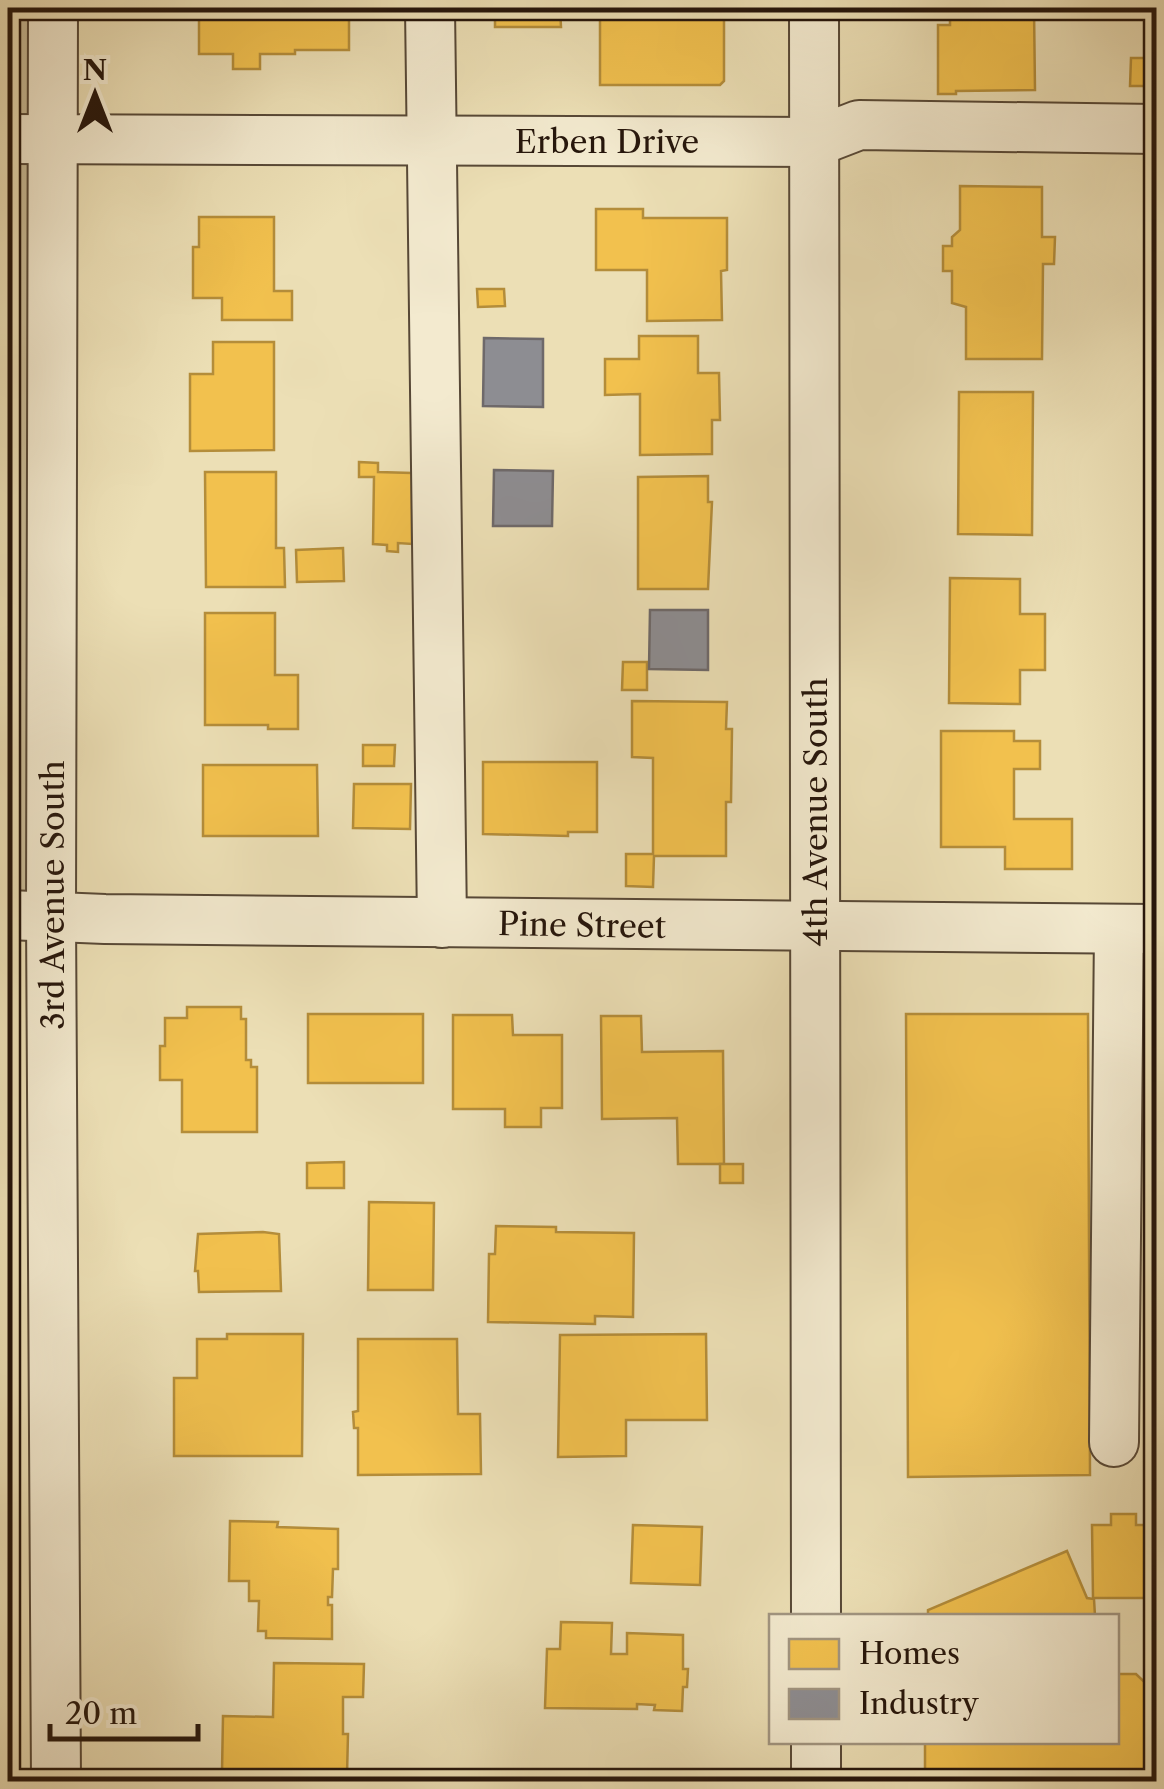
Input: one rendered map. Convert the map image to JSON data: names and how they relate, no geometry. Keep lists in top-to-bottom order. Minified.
{"streets":{"street":["Erben Drive","4th Avenue South","3rd Avenue South","Pine Street"]},"crossings":[["Erben Drive","4th Avenue South"],["Erben Drive","3rd Avenue South"],["4th Avenue South","Pine Street"],["3rd Avenue South","Pine Street"]],"legend":["Homes","Industry"],"scale_bar":"20 m","north":"top"}
